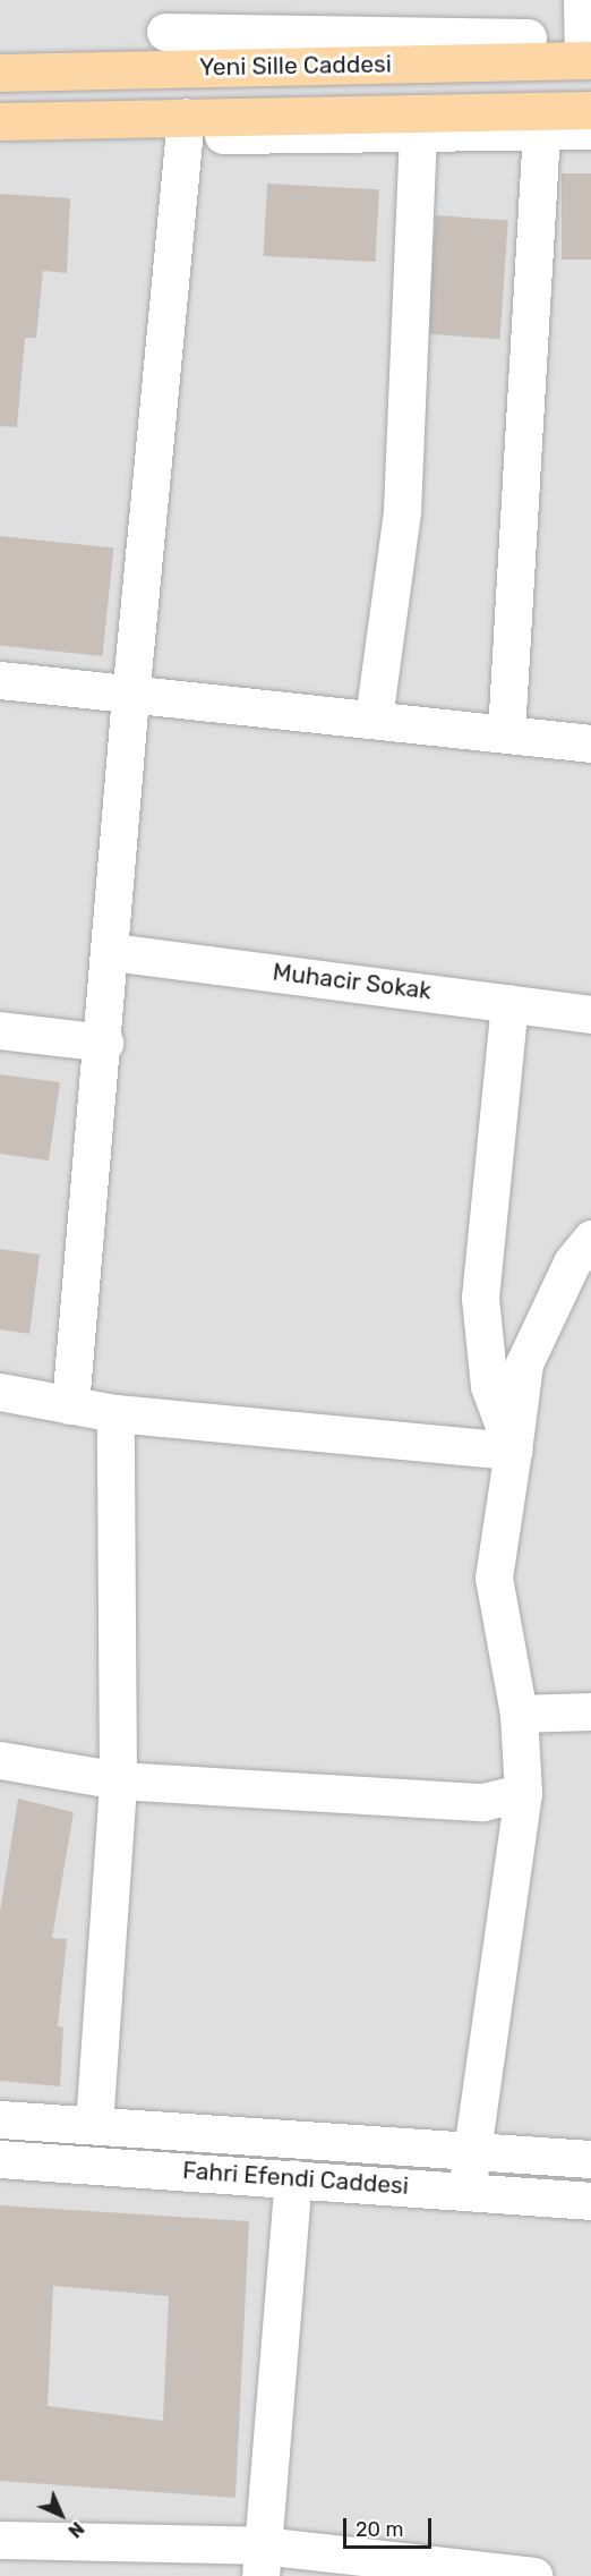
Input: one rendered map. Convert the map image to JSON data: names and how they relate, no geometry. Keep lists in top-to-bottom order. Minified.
{"streets":{"main road":["Yeni Sille Caddesi"],"street":["Muhacir Sokak","Fahri Efendi Caddesi"]},"scale_bar":"20 m","north":"bottom right"}
